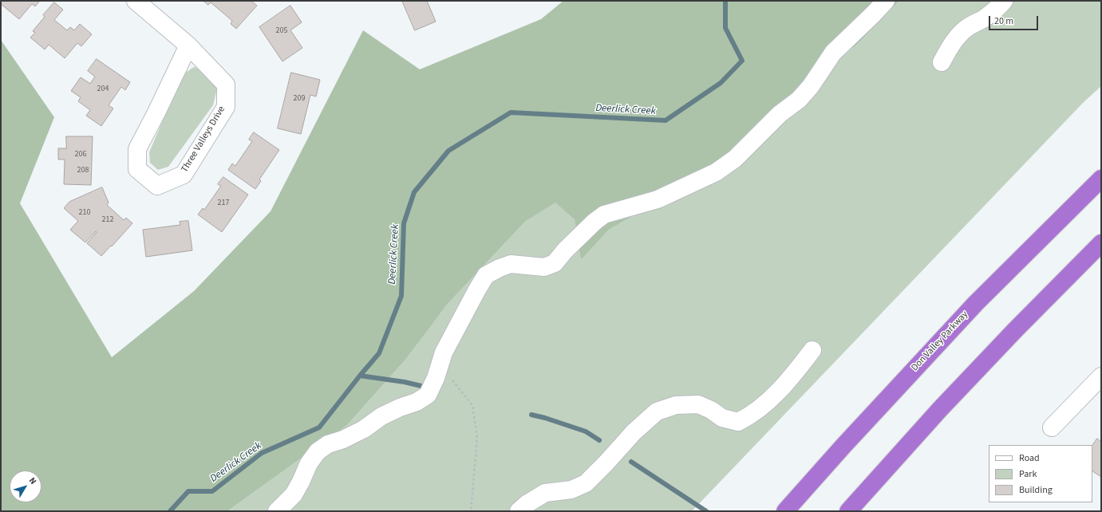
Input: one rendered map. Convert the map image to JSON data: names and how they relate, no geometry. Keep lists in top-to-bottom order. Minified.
{"streets":{"highway":["Don Valley Parkway"],"street":["Three Valleys Drive"]},"water":["Deerlick Creek"],"house_numbers":["205","204","209","206","208","217","210","212"],"legend":["Road","Park","Building"],"scale_bar":"20 m","north":"top right"}
